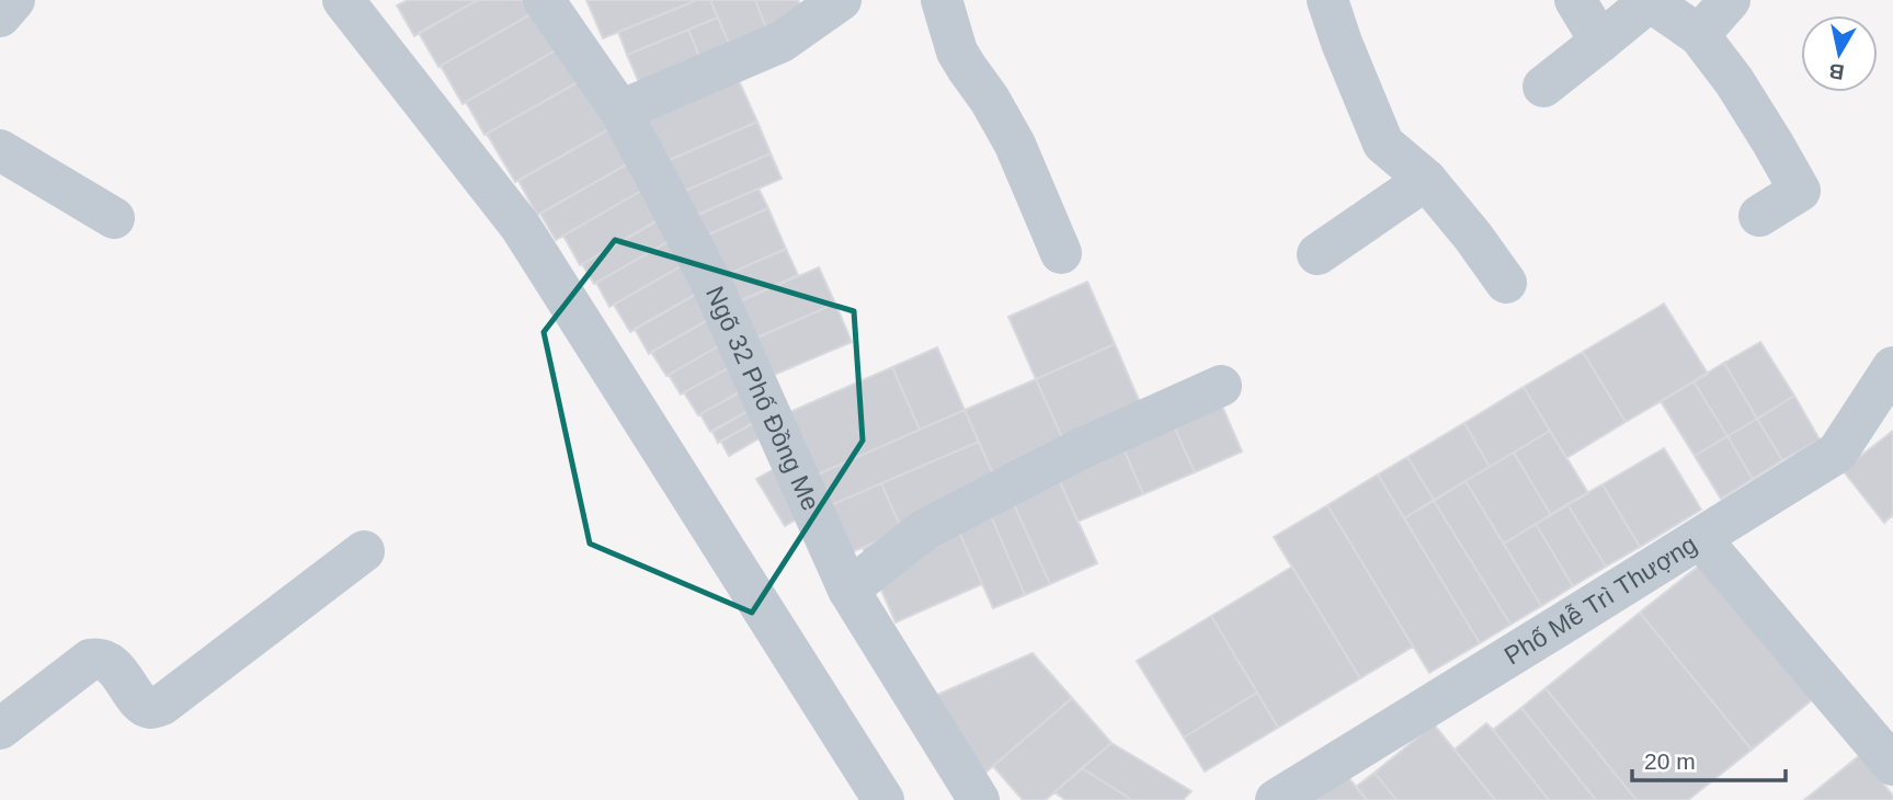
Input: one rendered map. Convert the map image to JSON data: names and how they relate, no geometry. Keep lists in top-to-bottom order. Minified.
{"streets":{"street":["Ngõ 32 Phố Đồng Me","Phố Mễ Trì Thượng"]},"scale_bar":"20 m","north":"bottom"}
